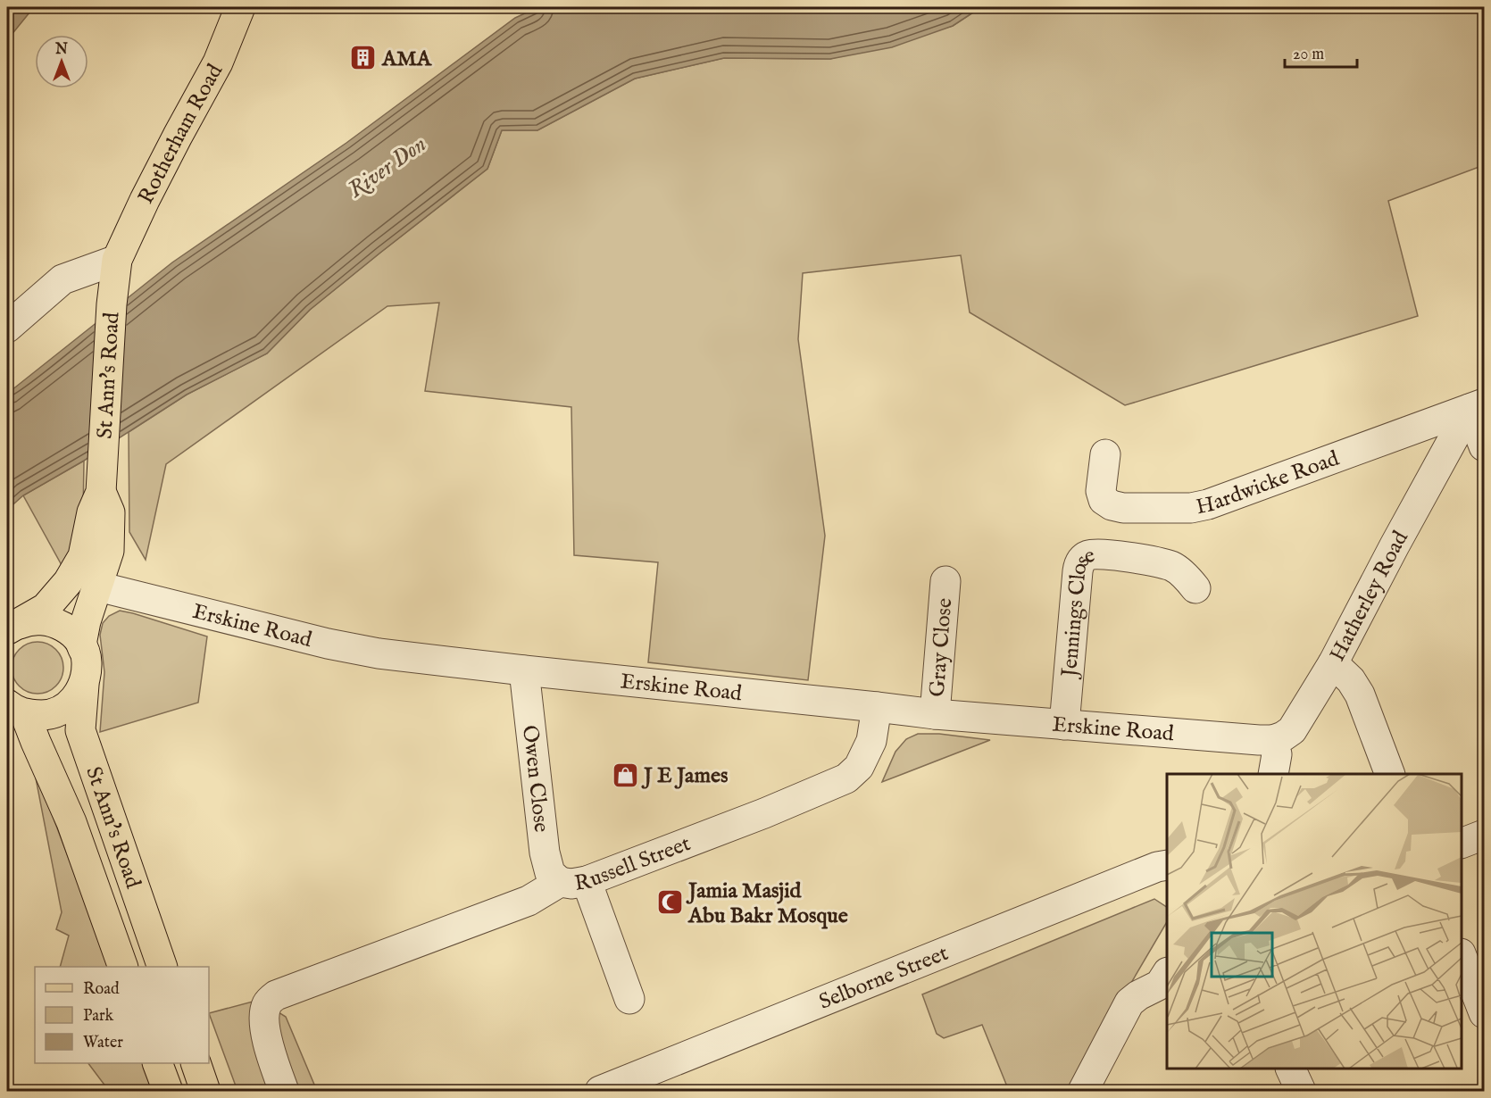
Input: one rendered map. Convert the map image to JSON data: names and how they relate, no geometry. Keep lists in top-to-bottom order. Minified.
{"streets":{"main road":["Rotherham Road","St Ann's Road"],"street":["Hardwicke Road","Hatherley Road","Jennings Close","Erskine Road","Gray Close","Owen Close","Russell Street","Selborne Street"]},"crossings":[["Rotherham Road","St Ann's Road"],["St Ann's Road","Erskine Road"],["Hardwicke Road","Hatherley Road"],["Hatherley Road","Erskine Road"],["Jennings Close","Erskine Road"],["Erskine Road","Gray Close"],["Erskine Road","Owen Close"],["Erskine Road","Russell Street"],["Owen Close","Russell Street"]],"water":["River Don"],"places":{"building":["AMA"],"shop":["J E James"],"mosque":["Jamia Masjid Abu Bakr Mosque"]},"legend":["Road","Park","Water"],"scale_bar":"20 m","north":"top"}
